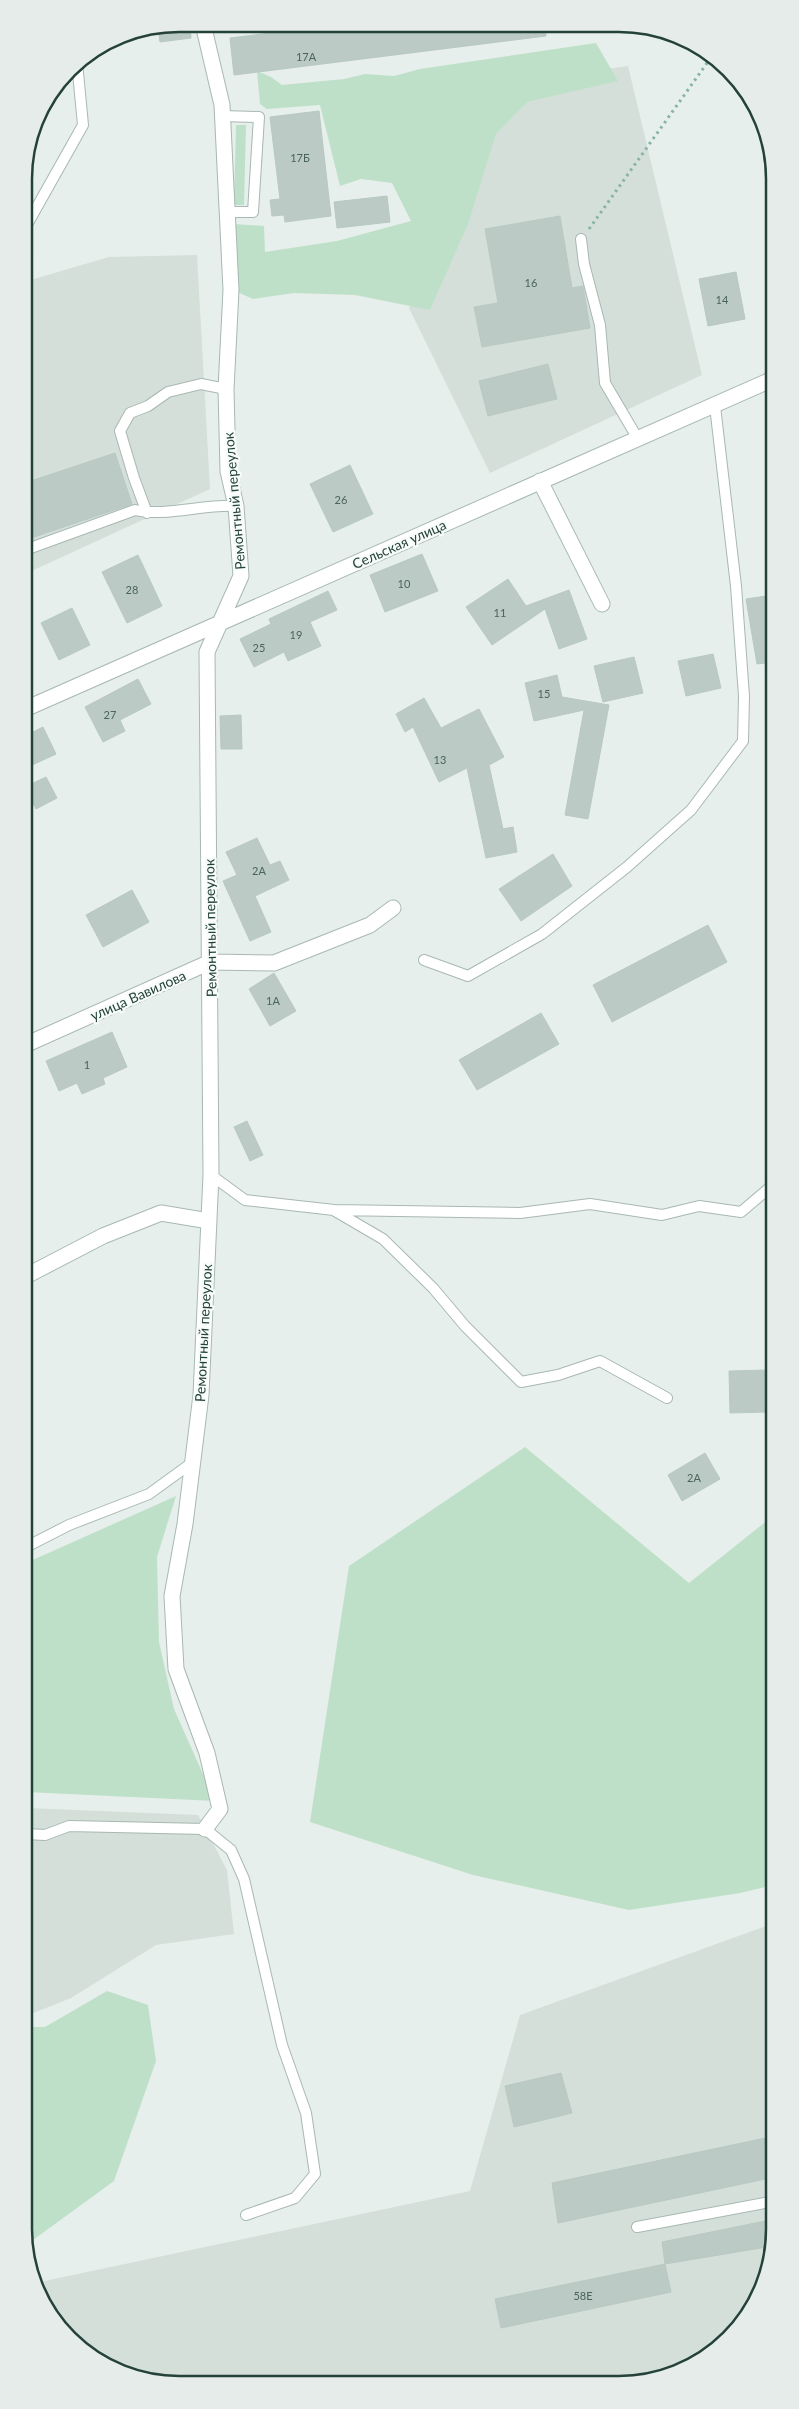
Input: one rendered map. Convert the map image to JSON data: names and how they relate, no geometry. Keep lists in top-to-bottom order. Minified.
{"streets":{"street":["Ремонтный переулок","Сельская улица","улица Вавилова"]},"crossings":[["Ремонтный переулок","Сельская улица"],["Ремонтный переулок","улица Вавилова"]],"house_numbers":["17А","17Б","16","14","26","10","28","11","19","25","15","27","13","2А","1А","1","2А","58Е"]}
